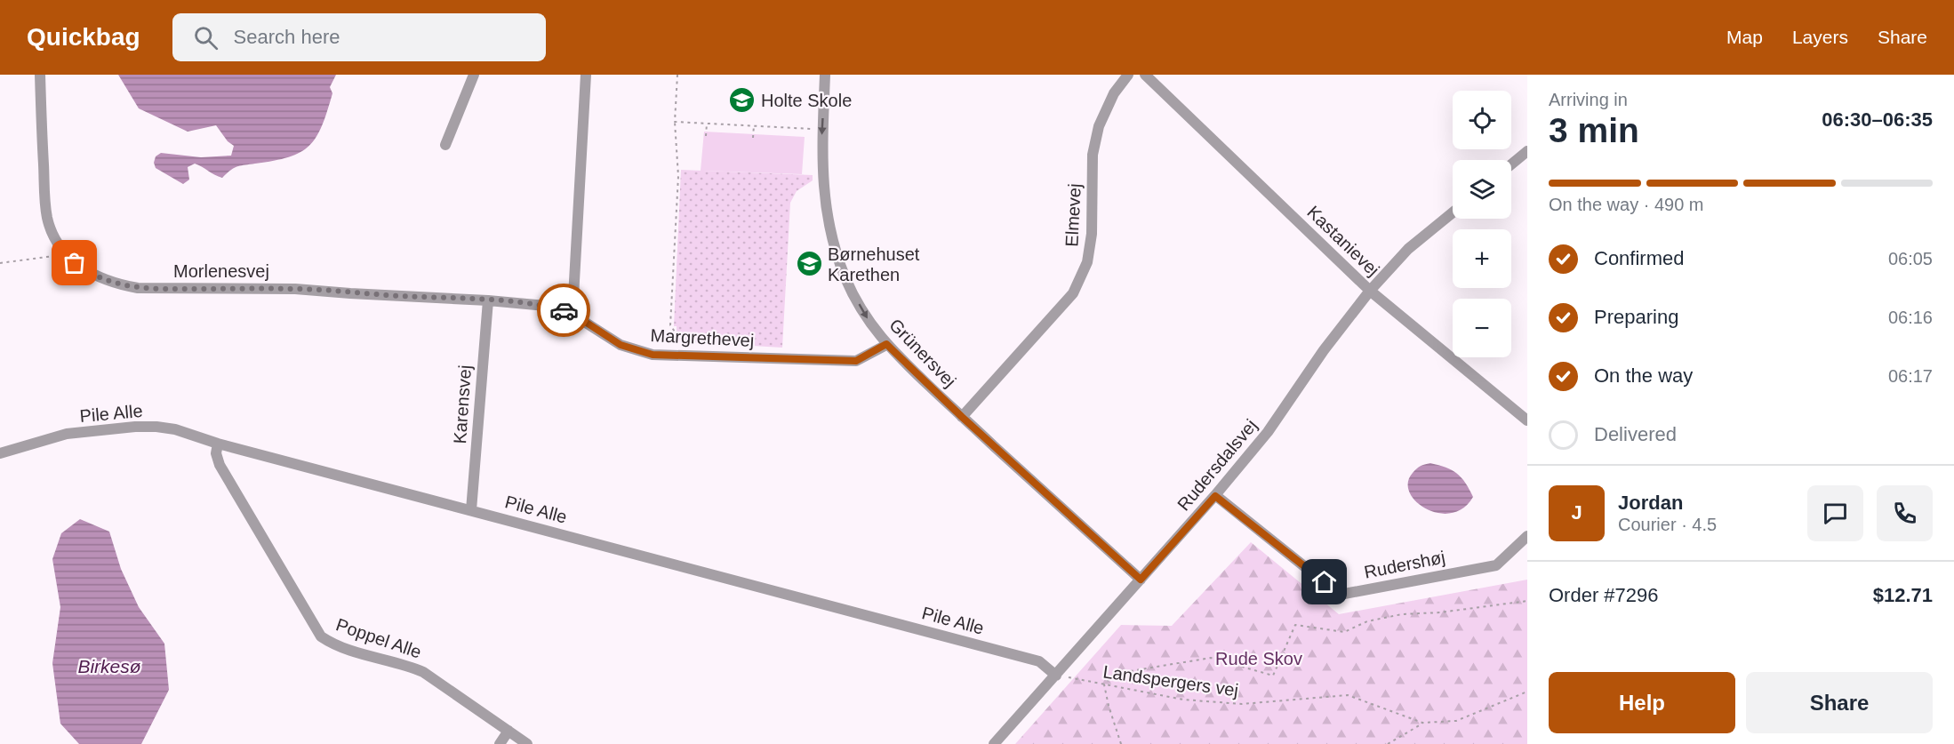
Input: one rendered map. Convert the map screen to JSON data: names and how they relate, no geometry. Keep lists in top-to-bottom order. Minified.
{"streets":{"street":["Elmevej","Kastanievej","Morlenesvej","Margrethevej","Grünersvej","Karensvej","Pile Alle","Rudersdalsvej","Rudershøj","Poppel Alle"],"path":["Landspergers vej"]},"crossings":[["Elmevej","Grünersvej"],["Kastanievej","Rudersdalsvej"],["Morlenesvej","Margrethevej"],["Morlenesvej","Karensvej"],["Margrethevej","Grünersvej"],["Grünersvej","Rudersdalsvej"],["Karensvej","Pile Alle"],["Pile Alle","Rudersdalsvej"],["Pile Alle","Poppel Alle"],["Pile Alle","Landspergers vej"],["Rudersdalsvej","Rudershøj"],["Rudersdalsvej","Landspergers vej"]],"one_way":["Grünersvej"],"water":["Birkesø"],"parks":["Rude Skov"],"places":{"school or university":["Holte Skole","Børnehuset Karethen"]},"page":{"header":"Quickbag","search":"Search here","nav":["Map","Layers","Share"],"heading":["3 min","Arriving in","06:30–06:35"],"panel":["Jordan","Courier · 4.5","Order #7296","$12.71"],"map_buttons":["+","−"],"bar":"On the way · 490 m","list":[["Confirmed","06:05"],["Preparing","06:16"],["On the way","06:17"],"Delivered"],"round":"J","buttons":["Help","Share"]}}
